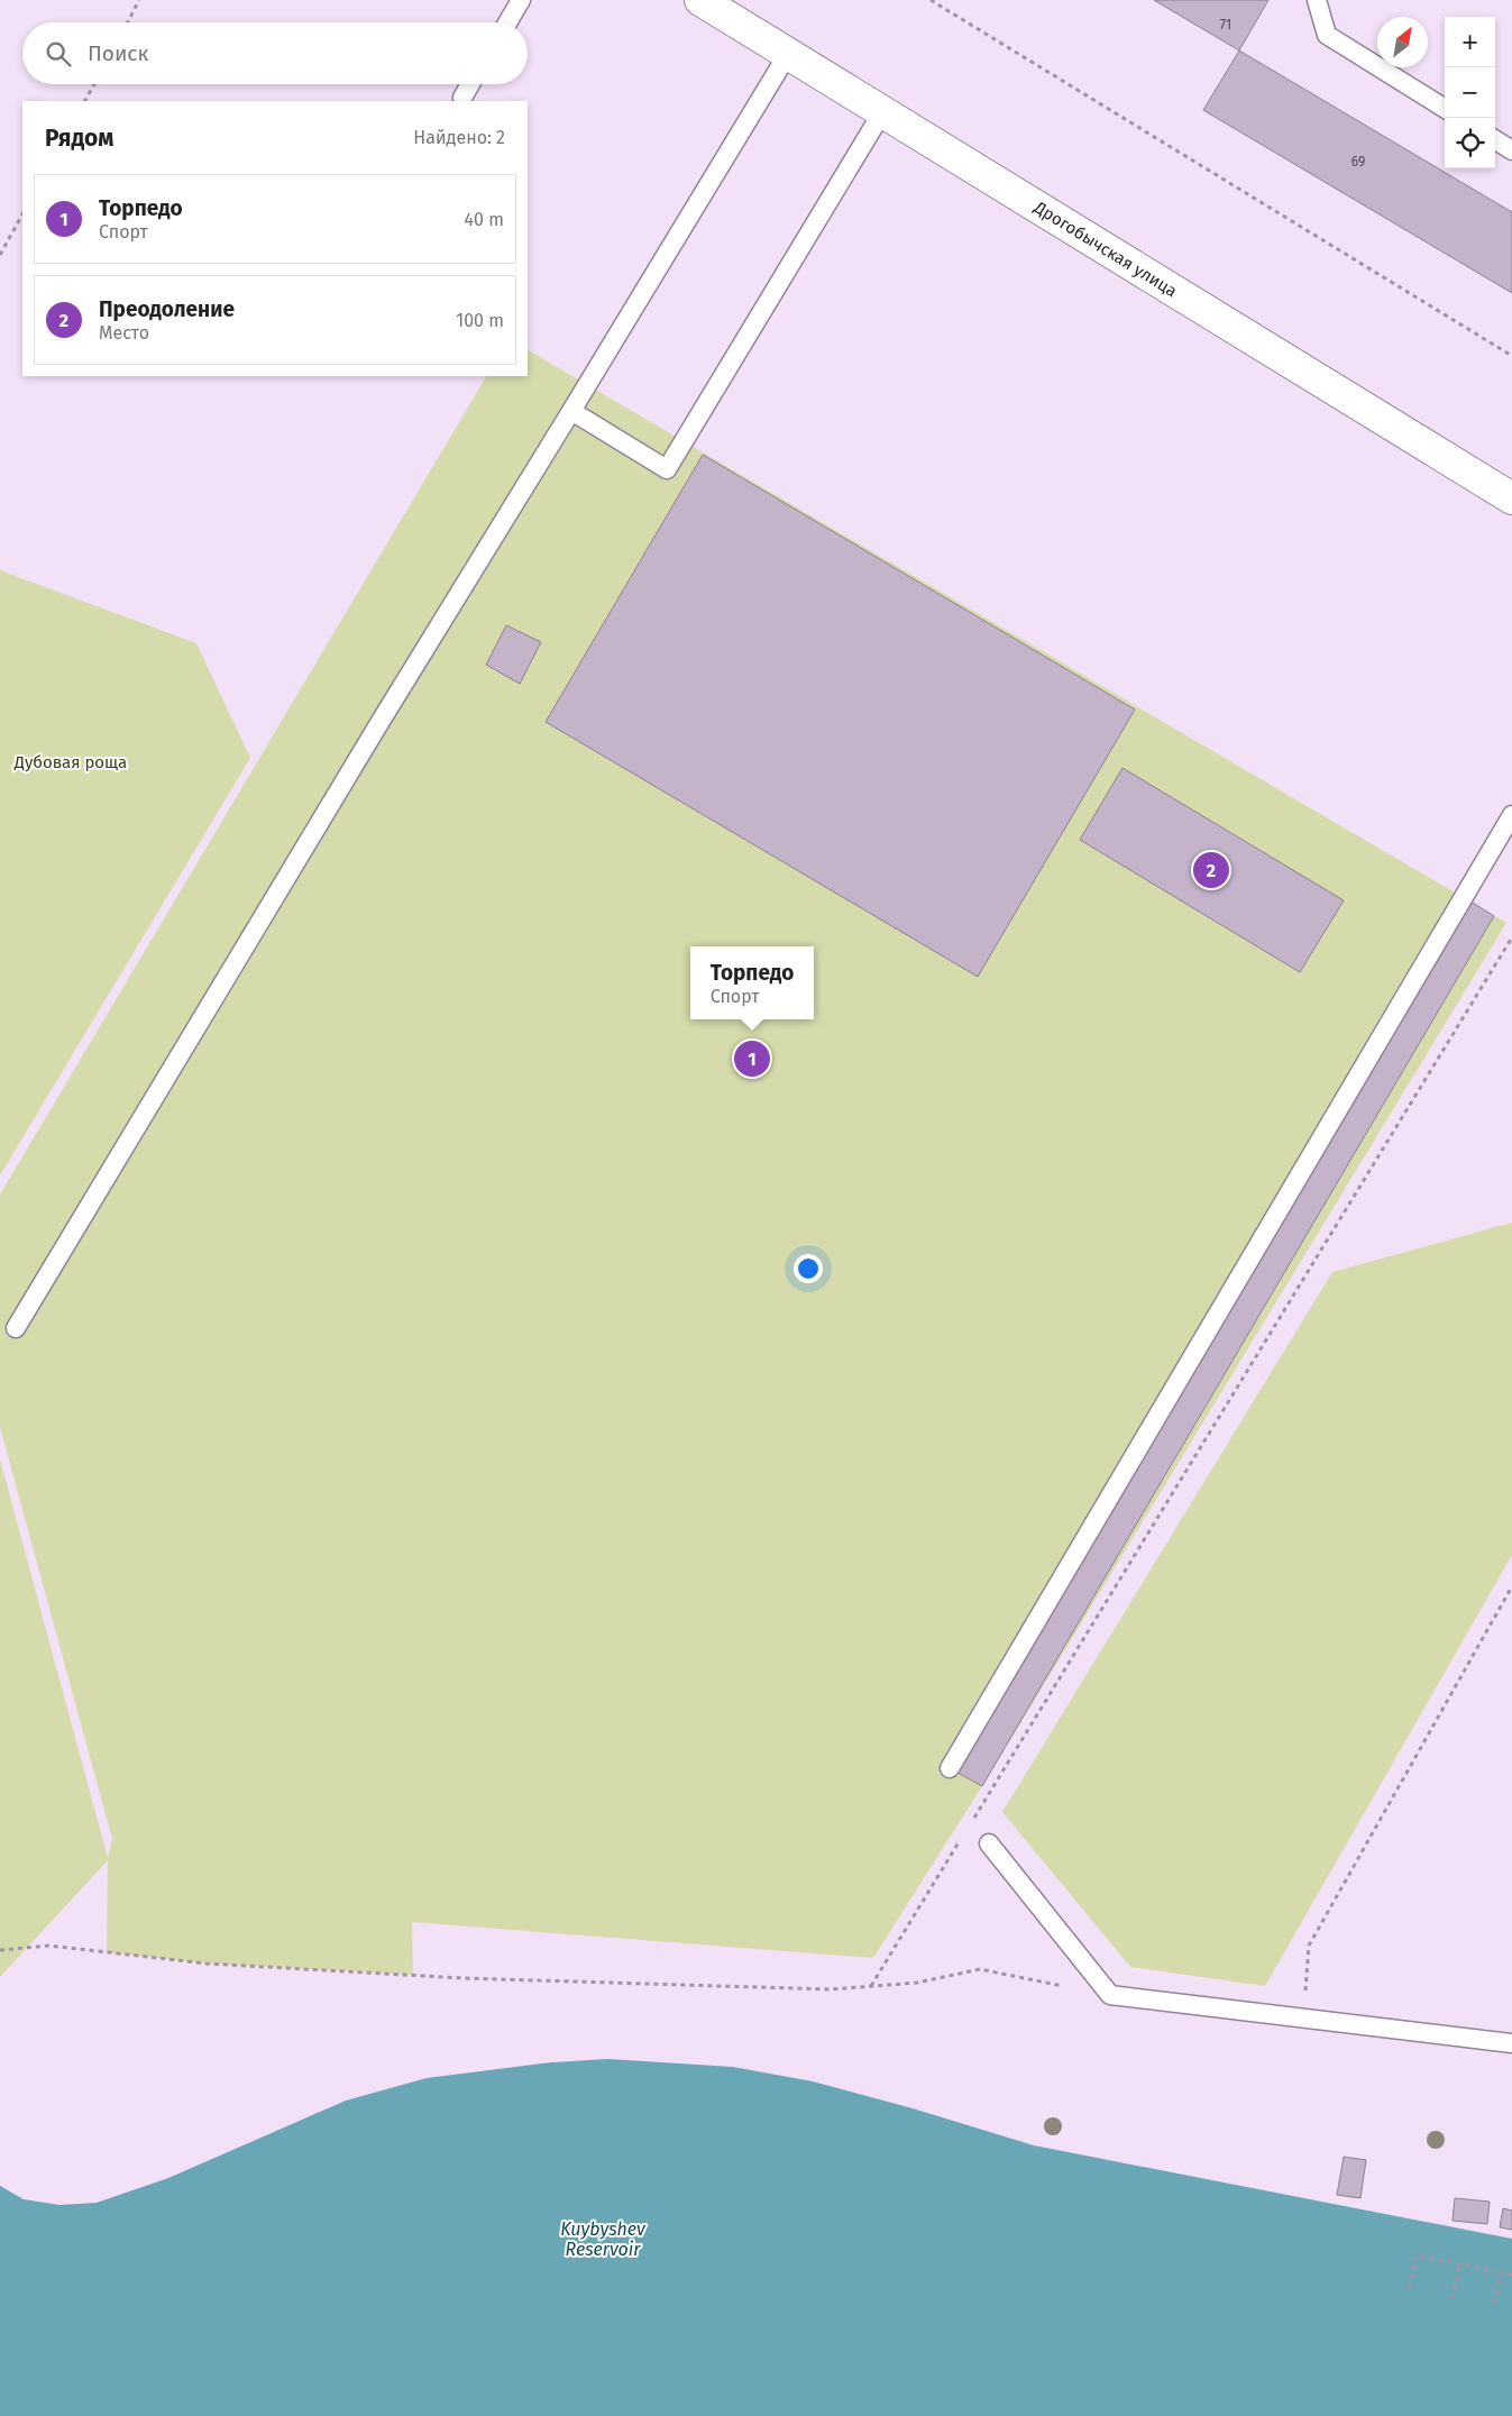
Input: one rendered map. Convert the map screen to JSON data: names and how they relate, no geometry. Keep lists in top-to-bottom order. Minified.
{"streets":{"street":["Дрогобычская улица"]},"water":["Kuybyshev Reservoir"],"parks":["Дубовая роща"],"house_numbers":["71","69"],"north":"top right","page":{"map_buttons":["+","−"],"search":"Поиск","heading":["Рядом","Найдено: 2"],"list":[{"mark":"1","name":"Торпедо","note":"Спорт","value":"40 m"},{"mark":"2","name":"Преодоление","note":"Место","value":"100 m"}],"pins":["2","1"],"popup":["Торпедо","Спорт"]}}
